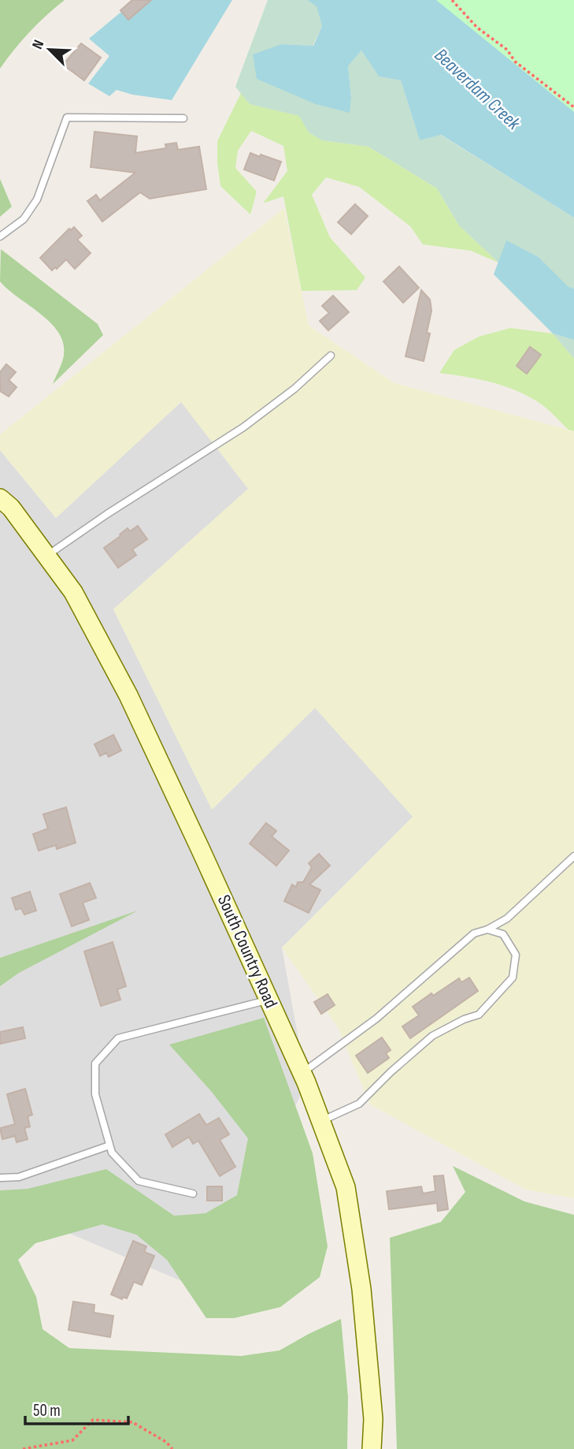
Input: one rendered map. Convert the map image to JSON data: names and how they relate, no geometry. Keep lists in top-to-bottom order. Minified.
{"streets":{"main road":["South Country Road"]},"water":["Beaverdam Creek"],"scale_bar":"50 m","north":"top left"}
